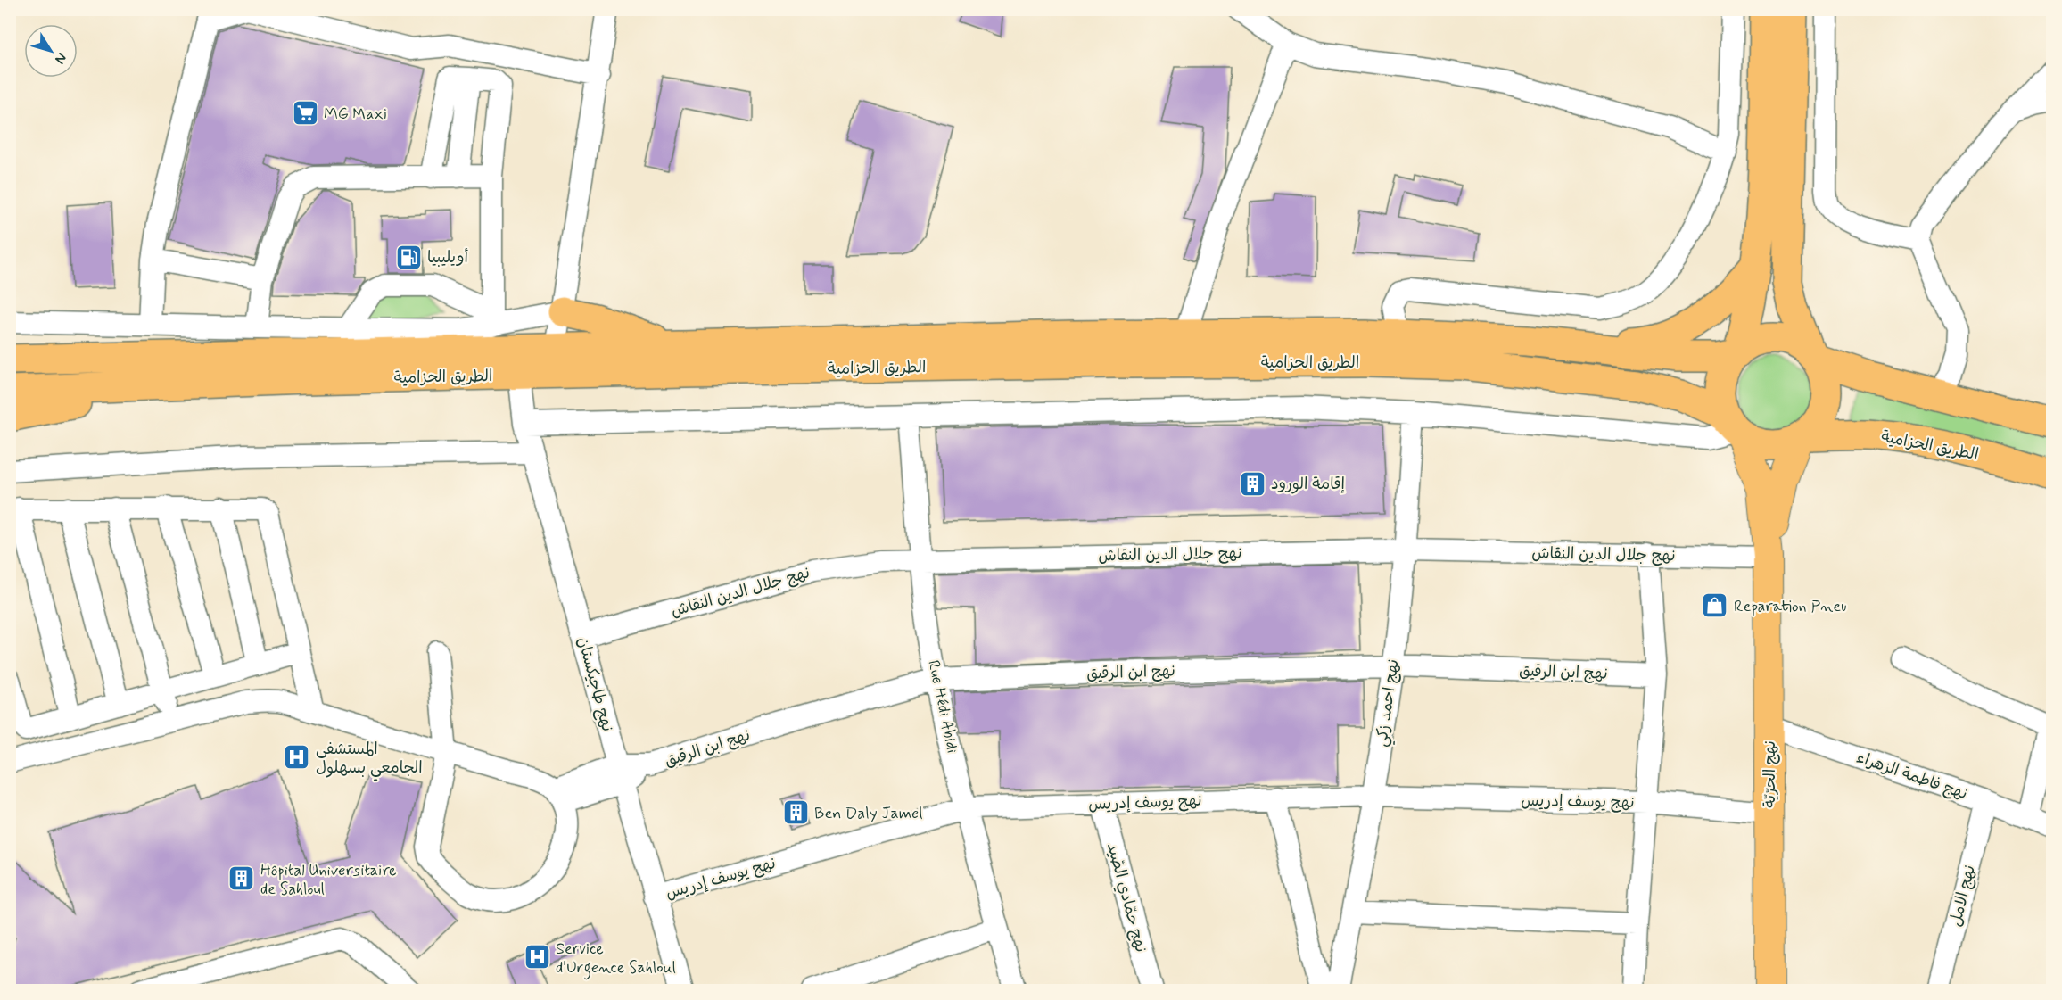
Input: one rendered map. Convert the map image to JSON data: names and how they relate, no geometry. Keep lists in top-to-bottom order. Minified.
{"streets":{"highway":["الطريق الحزامية"],"main road":["نهج الحرّيّة"],"street":["نهج جلال الدين النقاش","نهج ابن الرقيق","نهج طاجيكستان","نهج احمد زكي","Rue Hédi Abidi","نهج فاطمة الزهراء","نهج يوسف إدريس","نهج الامل","نهج حمّادي الصّيد"]},"crossings":[["الطريق الحزامية","نهج طاجيكستان"],["نهج جلال الدين النقاش","نهج طاجيكستان"],["نهج جلال الدين النقاش","نهج احمد زكي"],["نهج جلال الدين النقاش","Rue Hédi Abidi"],["نهج جلال الدين النقاش","نهج الحرّيّة"],["نهج ابن الرقيق","نهج طاجيكستان"],["نهج ابن الرقيق","نهج احمد زكي"],["نهج ابن الرقيق","Rue Hédi Abidi"],["نهج طاجيكستان","نهج يوسف إدريس"],["نهج احمد زكي","نهج يوسف إدريس"],["Rue Hédi Abidi","نهج يوسف إدريس"],["نهج الحرّيّة","نهج فاطمة الزهراء"],["نهج الحرّيّة","نهج يوسف إدريس"],["نهج فاطمة الزهراء","نهج الامل"],["نهج يوسف إدريس","نهج حمّادي الصّيد"]],"places":{"supermarket":["MG Maxi"],"fuel station":["أويليبيا"],"building":["إقامة الورود","Ben Daly Jamel","Hôpital Universitaire de Sahloul"],"shop":["Reparation Pneu"],"hospital":["المستشفى الجامعي بسهلول","Service d'Urgence Sahloul"]},"north":"bottom right"}
